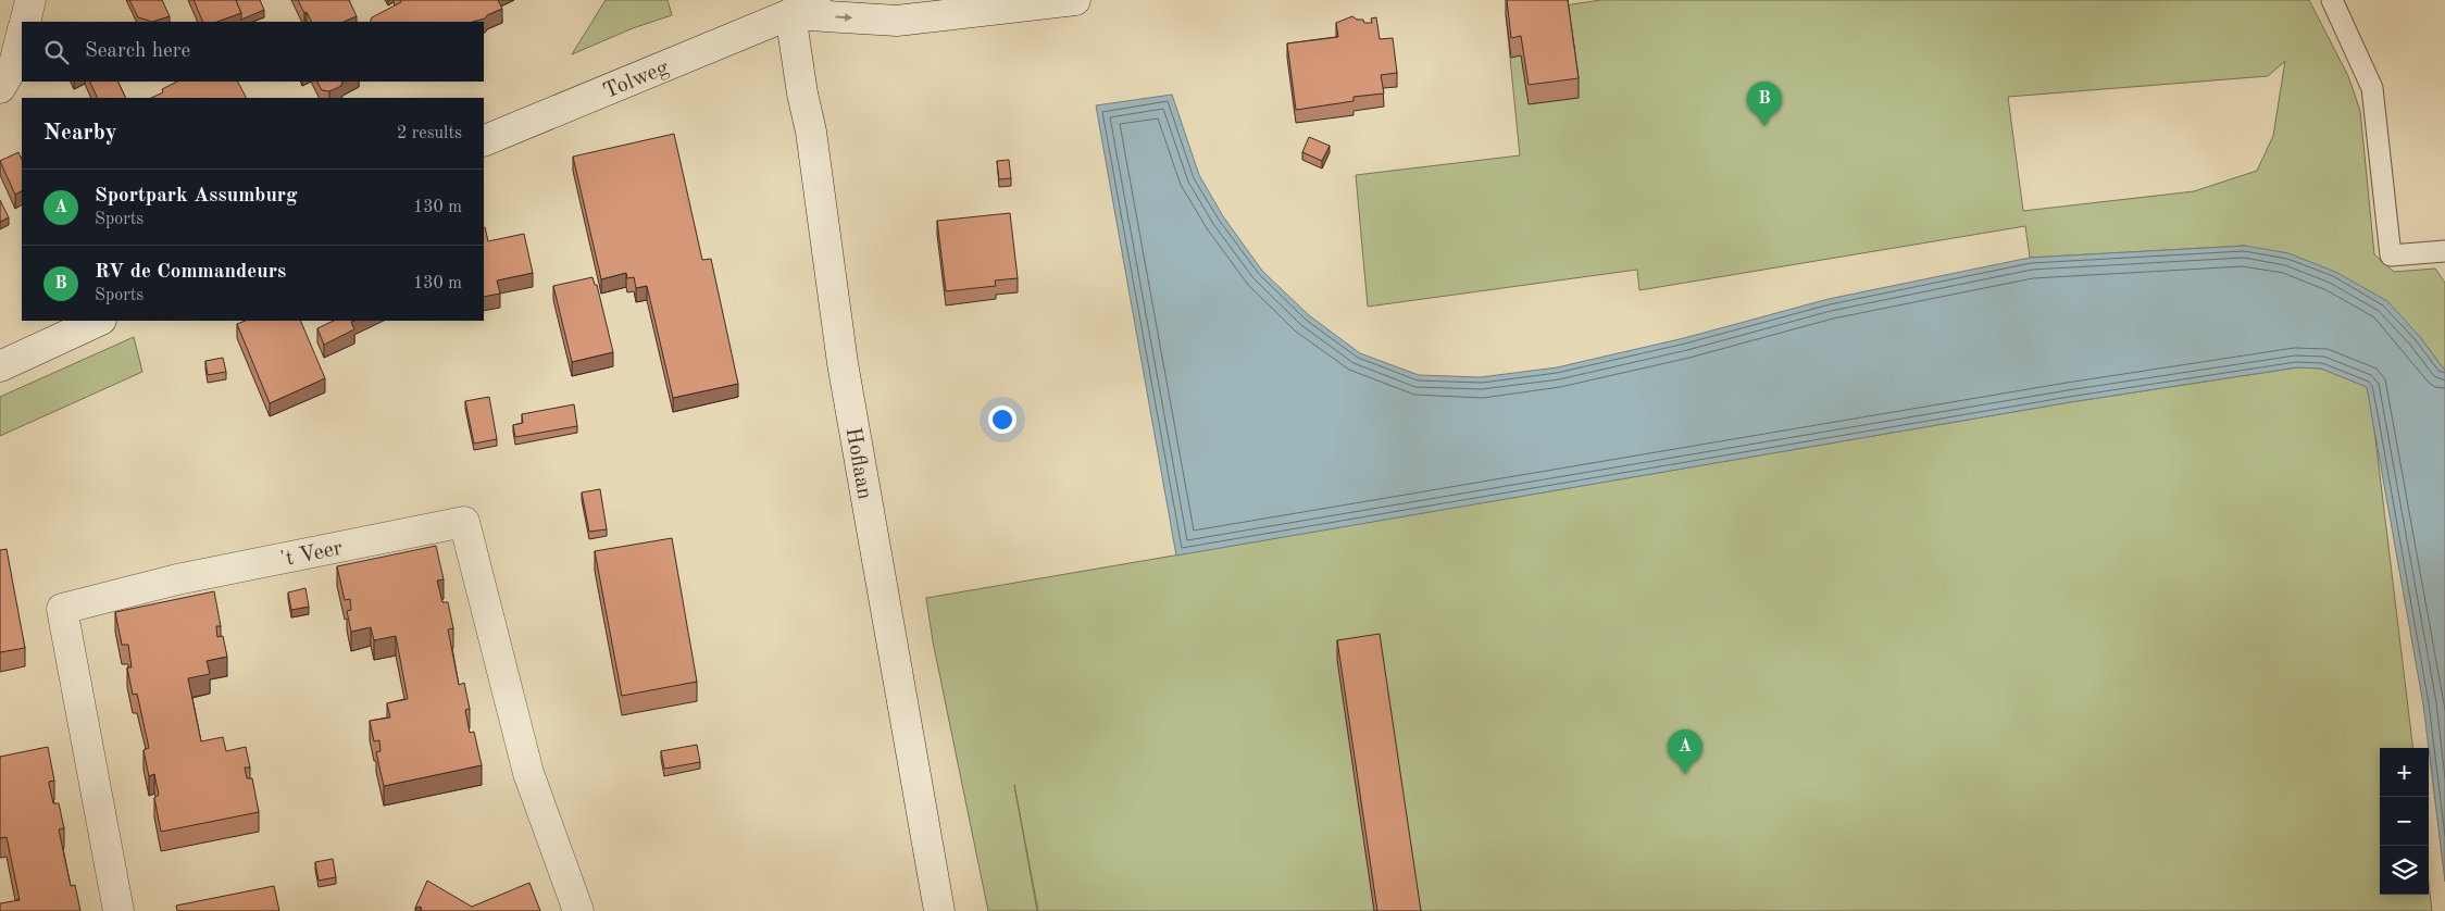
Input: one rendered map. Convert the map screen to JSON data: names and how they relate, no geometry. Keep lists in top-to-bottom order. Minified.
{"streets":{"main road":["Tolweg","Hoflaan","'t Veer"]},"crossings":[["Tolweg","Hoflaan"]],"one_way":["Tolweg"],"page":{"search":"Search here","pins":["B","A"],"heading":["Nearby","2 results"],"list":[{"mark":"A","name":"Sportpark Assumburg","note":"Sports","value":"130 m"},{"mark":"B","name":"RV de Commandeurs","note":"Sports","value":"130 m"}],"map_buttons":["+","−"]}}
